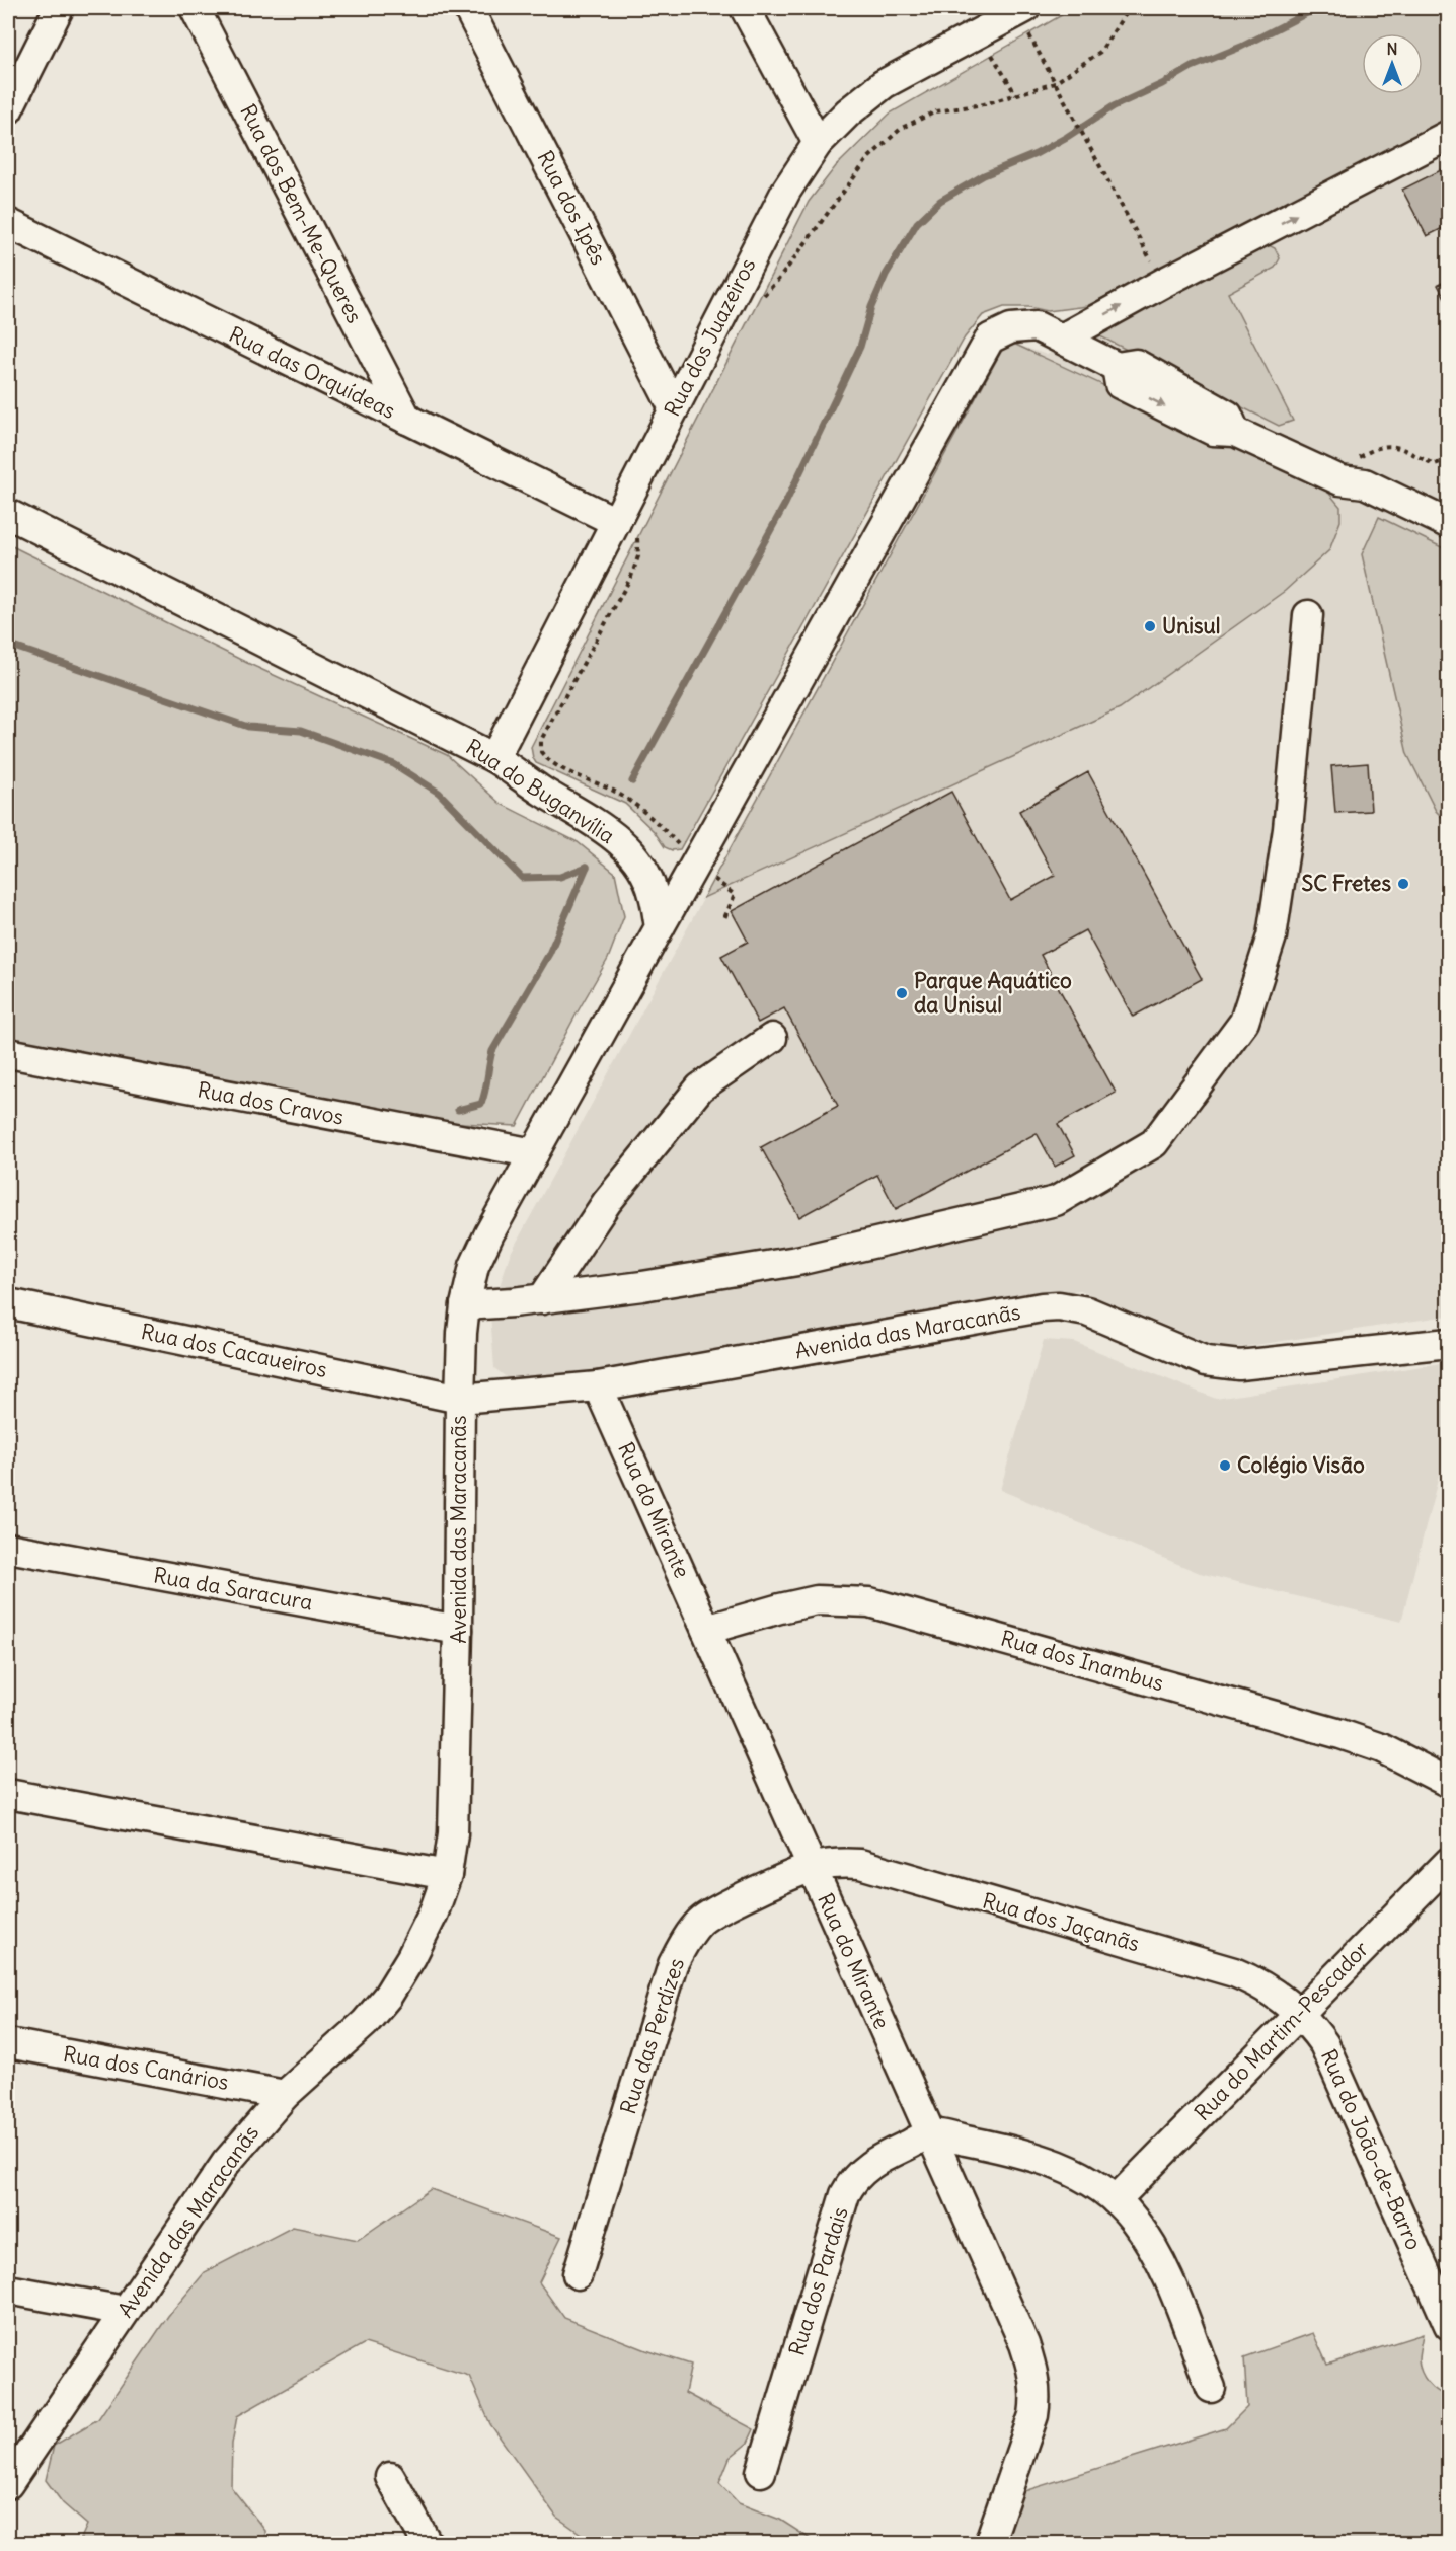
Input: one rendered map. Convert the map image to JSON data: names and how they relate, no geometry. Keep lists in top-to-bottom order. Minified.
{"streets":{"street":["Rua dos Ipês","Rua dos Bem-Me-Queres","Rua dos Juazeiros","Rua das Orquídeas","Rua do Buganvília","Rua dos Cravos","Avenida das Maracanãs","Rua dos Cacaueiros","Rua do Mirante","Rua da Saracura","Rua dos Inambus","Rua dos Jaçanãs","Rua do Martim-Pescador","Rua das Perdizes","Rua dos Canários","Rua do João-de-Barro","Rua dos Pardais"]},"crossings":[["Rua dos Ipês","Rua dos Juazeiros"],["Rua dos Bem-Me-Queres","Rua das Orquídeas"],["Rua dos Juazeiros","Rua das Orquídeas"],["Rua dos Juazeiros","Rua do Buganvília"],["Avenida das Maracanãs","Rua dos Cacaueiros"],["Avenida das Maracanãs","Rua do Mirante"],["Avenida das Maracanãs","Rua da Saracura"],["Avenida das Maracanãs","Rua dos Canários"],["Rua do Mirante","Rua dos Inambus"],["Rua do Mirante","Rua dos Jaçanãs"],["Rua do Mirante","Rua das Perdizes"],["Rua do Mirante","Rua dos Pardais"],["Rua dos Jaçanãs","Rua do Martim-Pescador"],["Rua dos Jaçanãs","Rua das Perdizes"],["Rua dos Jaçanãs","Rua do João-de-Barro"],["Rua do Martim-Pescador","Rua do João-de-Barro"]],"places":["Unisul","SC Fretes","Parque Aquático da Unisul","Colégio Visão"],"north":"top"}
